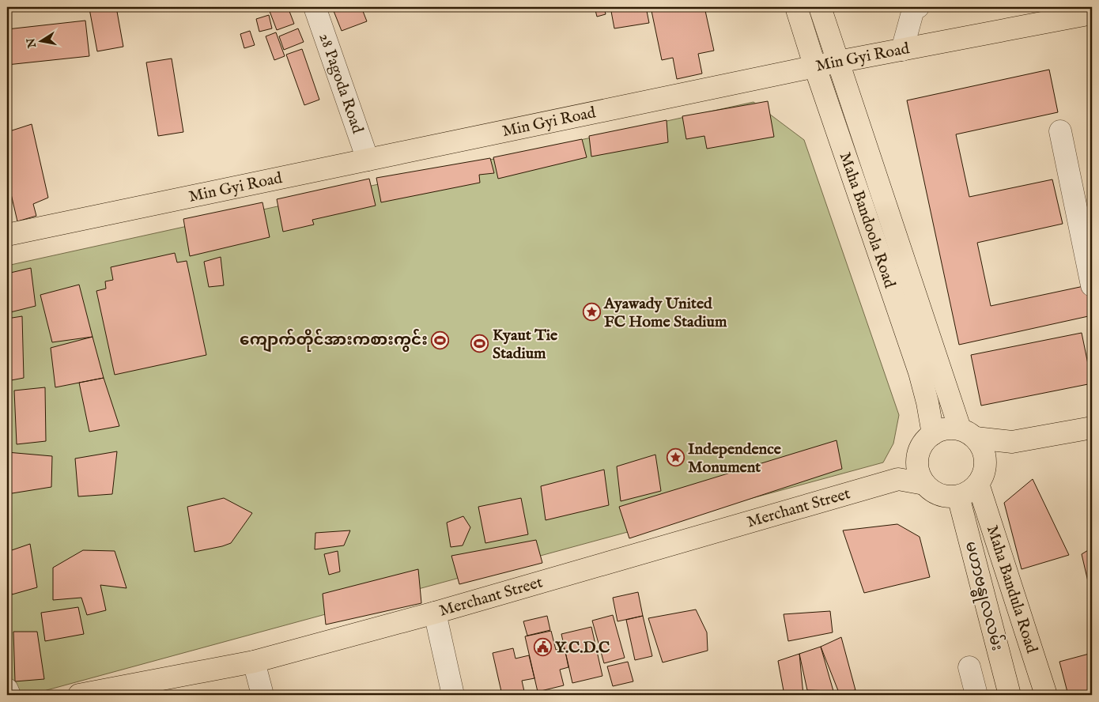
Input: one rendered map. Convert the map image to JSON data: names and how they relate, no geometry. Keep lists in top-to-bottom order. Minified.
{"streets":{"main road":["Min Gyi Road","Maha Bandoola Road","Merchant Street","Maha Bandula Road","မဟာဗန္ဓုလလမ်း"],"street":["28 Pagoda Road"]},"crossings":[["Min Gyi Road","28 Pagoda Road"],["Min Gyi Road","Maha Bandoola Road"],["Maha Bandoola Road","Maha Bandula Road"],["Maha Bandoola Road","မဟာဗန္ဓုလလမ်း"],["Maha Bandula Road","မဟာဗန္ဓုလလမ်း"]],"places":{"place":["Ayawady United FC Home Stadium","Independence Monument"],"sports":["ကျောက်တိုင်အားကစားကွင်း","Kyaut Tie Stadium"],"public building":["Y.C.D.C"]},"north":"left"}
